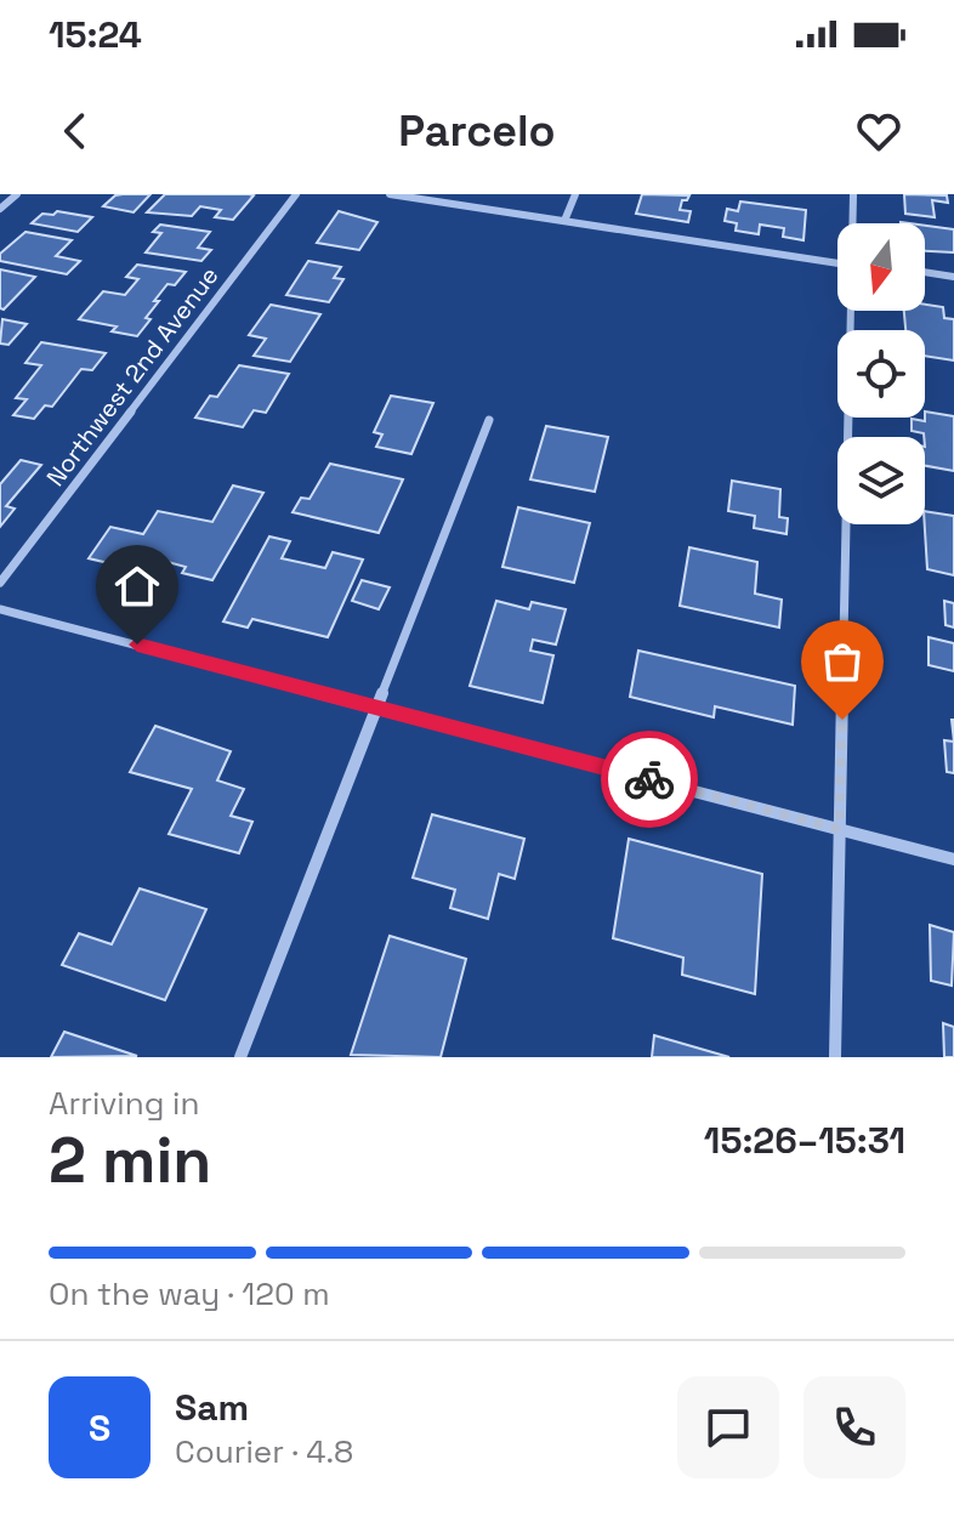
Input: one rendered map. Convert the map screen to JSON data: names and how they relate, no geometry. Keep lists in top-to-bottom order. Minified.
{"streets":{"street":["Northwest 2nd Avenue"]},"north":"bottom","page":{"status":"15:24","header":"Parcelo","heading":["2 min","Arriving in","15:26–15:31"],"panel":["Sam","Courier · 4.8"],"bar":"On the way · 120 m","round":"S"}}
